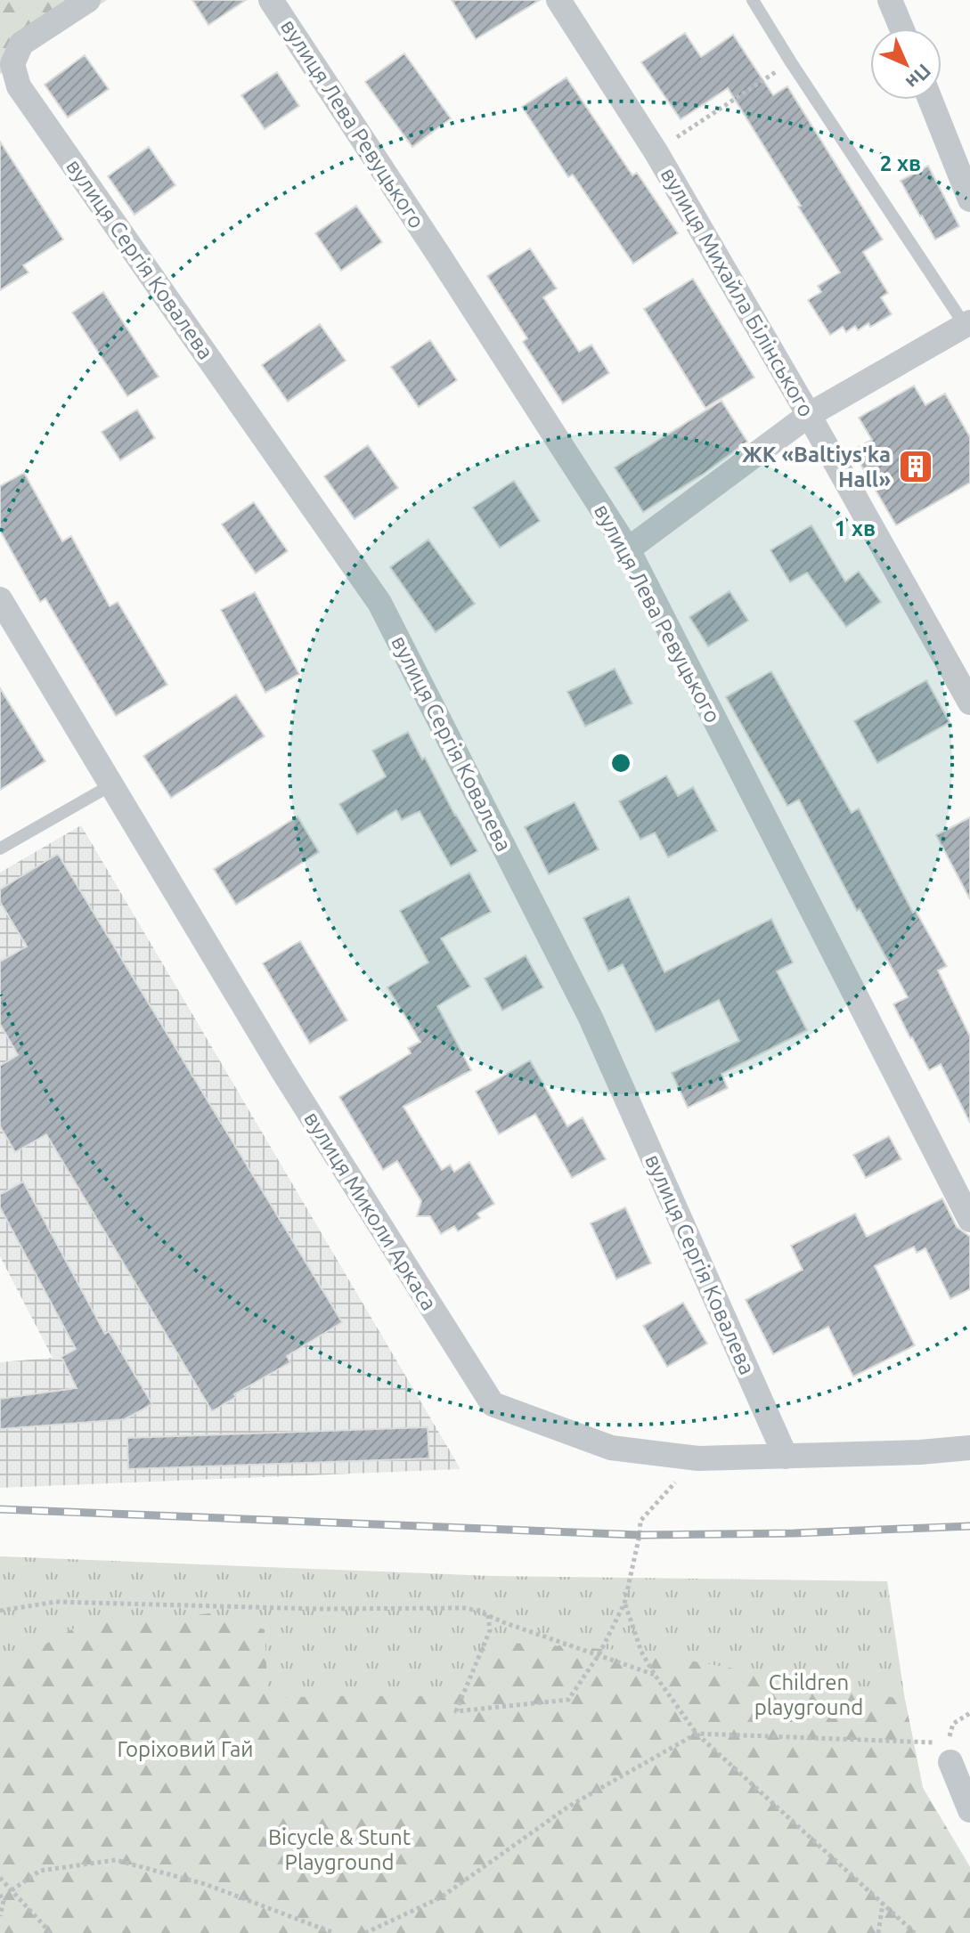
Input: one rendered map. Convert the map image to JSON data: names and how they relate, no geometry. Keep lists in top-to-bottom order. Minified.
{"streets":{"street":["вулиця Лева Ревуцького","вулиця Сергія Ковалева","вулиця Михайла Білінського","вулиця Миколи Аркаса"]},"crossings":[["вулиця Сергія Ковалева","вулиця Миколи Аркаса"]],"parks":["Children playground","Горіховий Гай","Bicycle & Stunt Playground"],"places":{"building":["ЖК «Baltiysʹka Hall»"]},"north":"bottom right","rings":["2 хв","1 хв"]}
